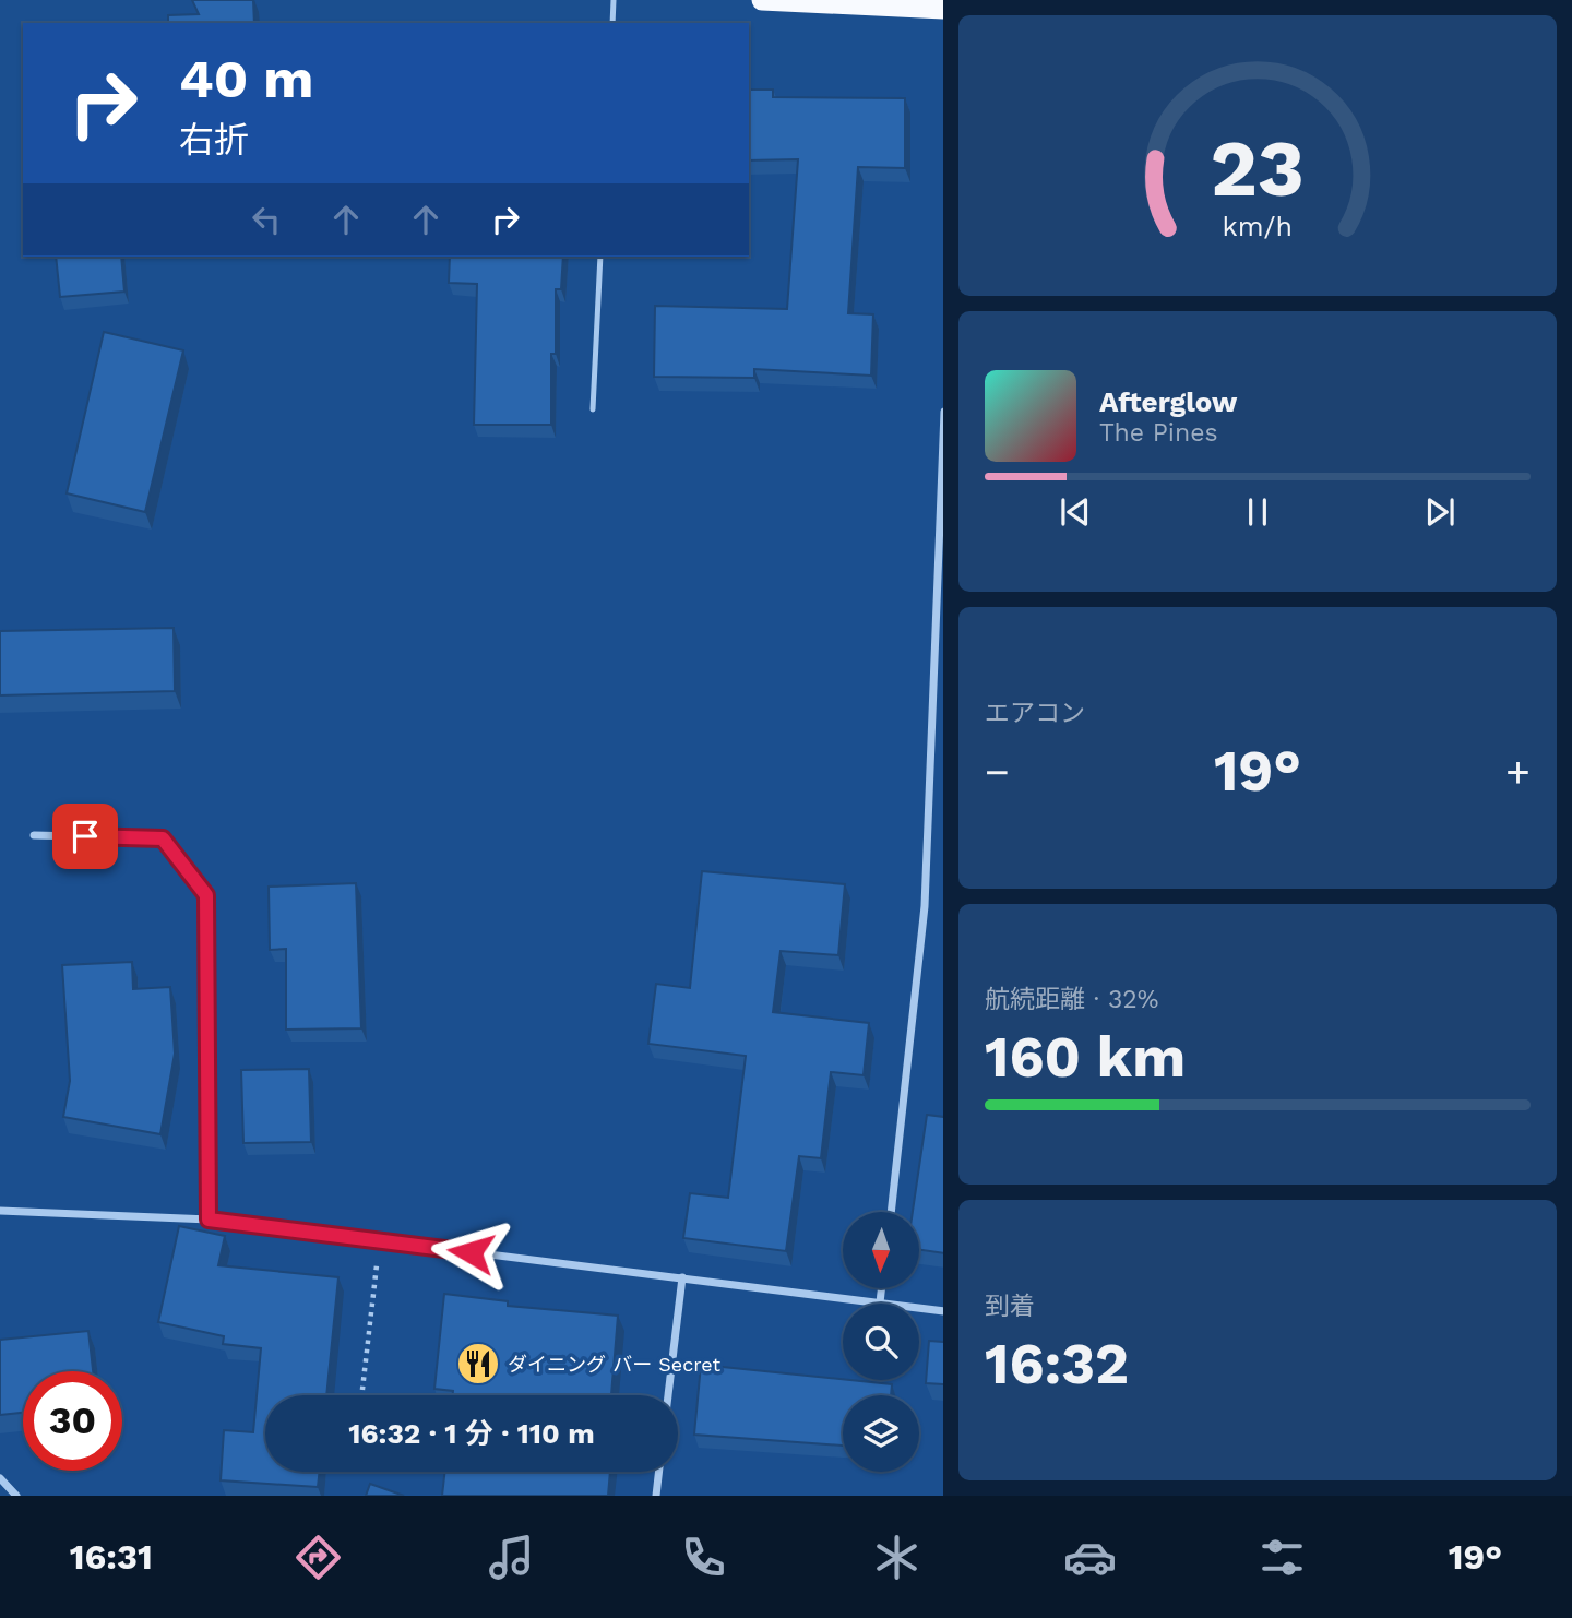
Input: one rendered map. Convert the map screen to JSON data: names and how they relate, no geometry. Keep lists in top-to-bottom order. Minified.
{"places":{"restaurant":["ダイニング バー Secret"]},"north":"bottom","page":{"turn":["40 m","右折"],"song":["Afterglow","The Pines"],"tile":["エアコン",["航続距離 · 32%","160 km"],["到着","16:32"]],"heat":["−","19°","+"],"limit":"30","trip":"16:32 · 1 分 · 110 m","tabs":["16:31","19°"],"gauge":["23","km/h"]}}
